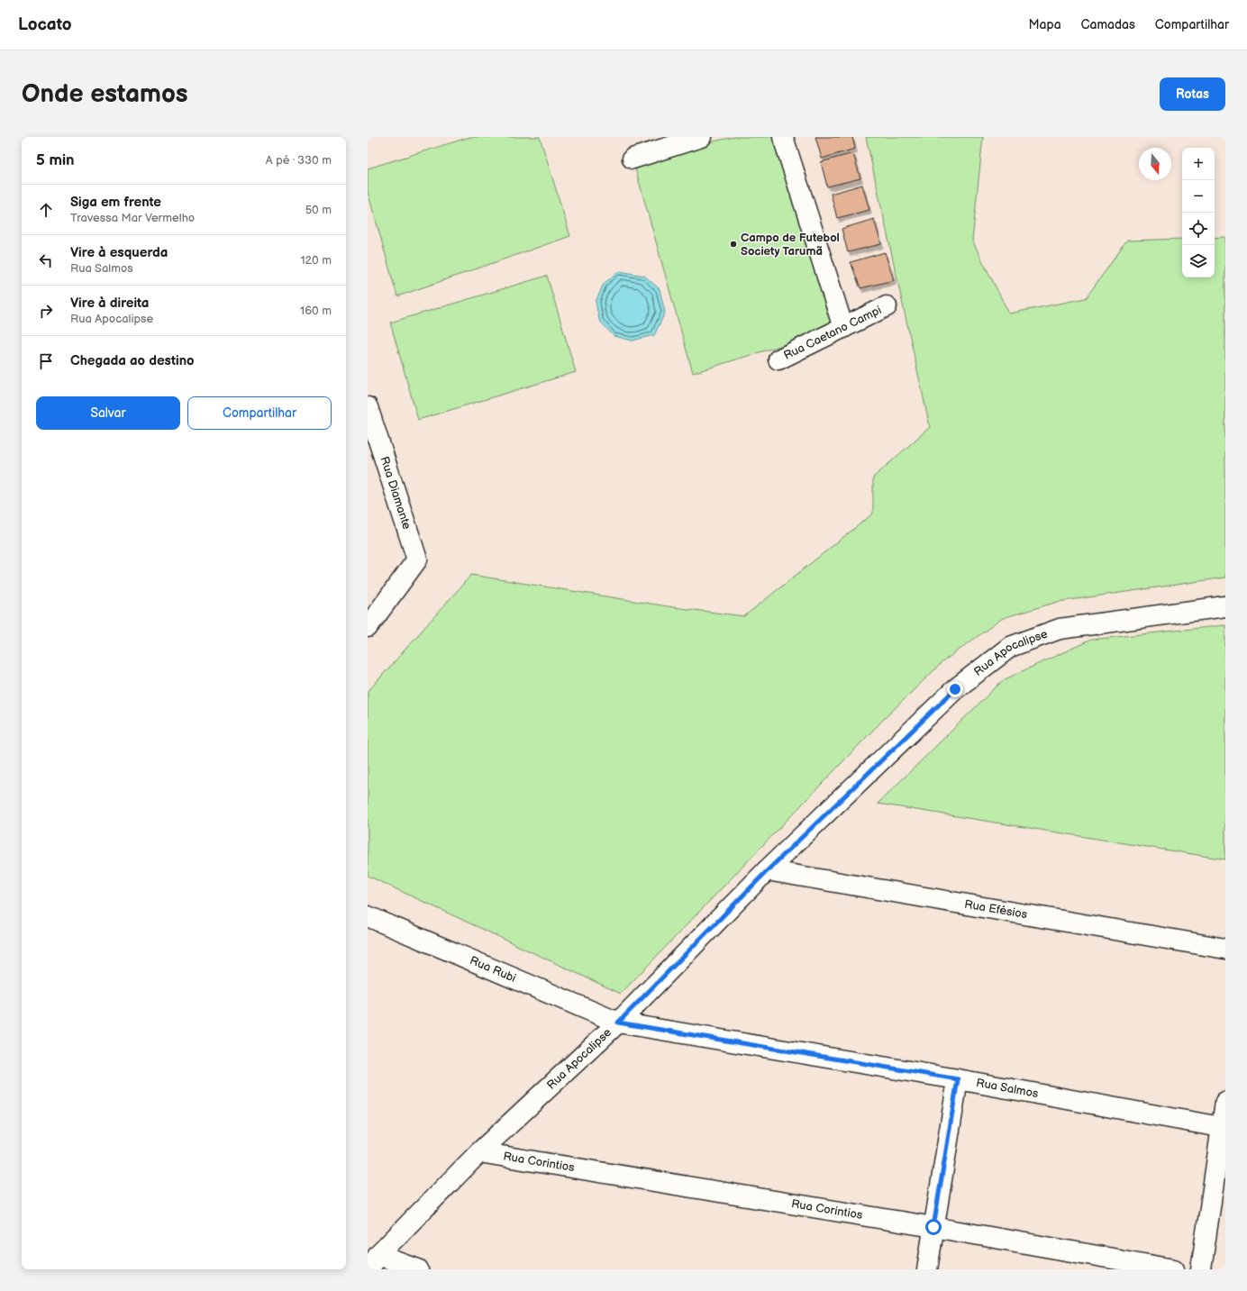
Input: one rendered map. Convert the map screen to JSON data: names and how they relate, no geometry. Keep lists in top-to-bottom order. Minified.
{"streets":{"street":["Rua Caetano Campi","Rua Diamante","Rua Apocalipse","Rua Efésios","Rua Rubi","Rua Salmos","Rua Corintios"]},"crossings":[["Rua Apocalipse","Rua Efésios"],["Rua Apocalipse","Rua Rubi"],["Rua Apocalipse","Rua Salmos"],["Rua Apocalipse","Rua Corintios"],["Rua Rubi","Rua Salmos"]],"places":["Campo de Futebol Society Tarumã"],"north":"bottom","page":{"header":"Locato","nav":["Mapa","Camadas","Compartilhar"],"buttons":["Rotas",["Salvar","Compartilhar"]],"title":"Onde estamos","heading":["5 min","A pé · 330 m"],"map_buttons":["+","−"],"list":[["Siga em frente","Travessa Mar Vermelho","50 m"],["Vire à esquerda","Rua Salmos","120 m"],["Vire à direita","Rua Apocalipse","160 m"],"Chegada ao destino"]}}
